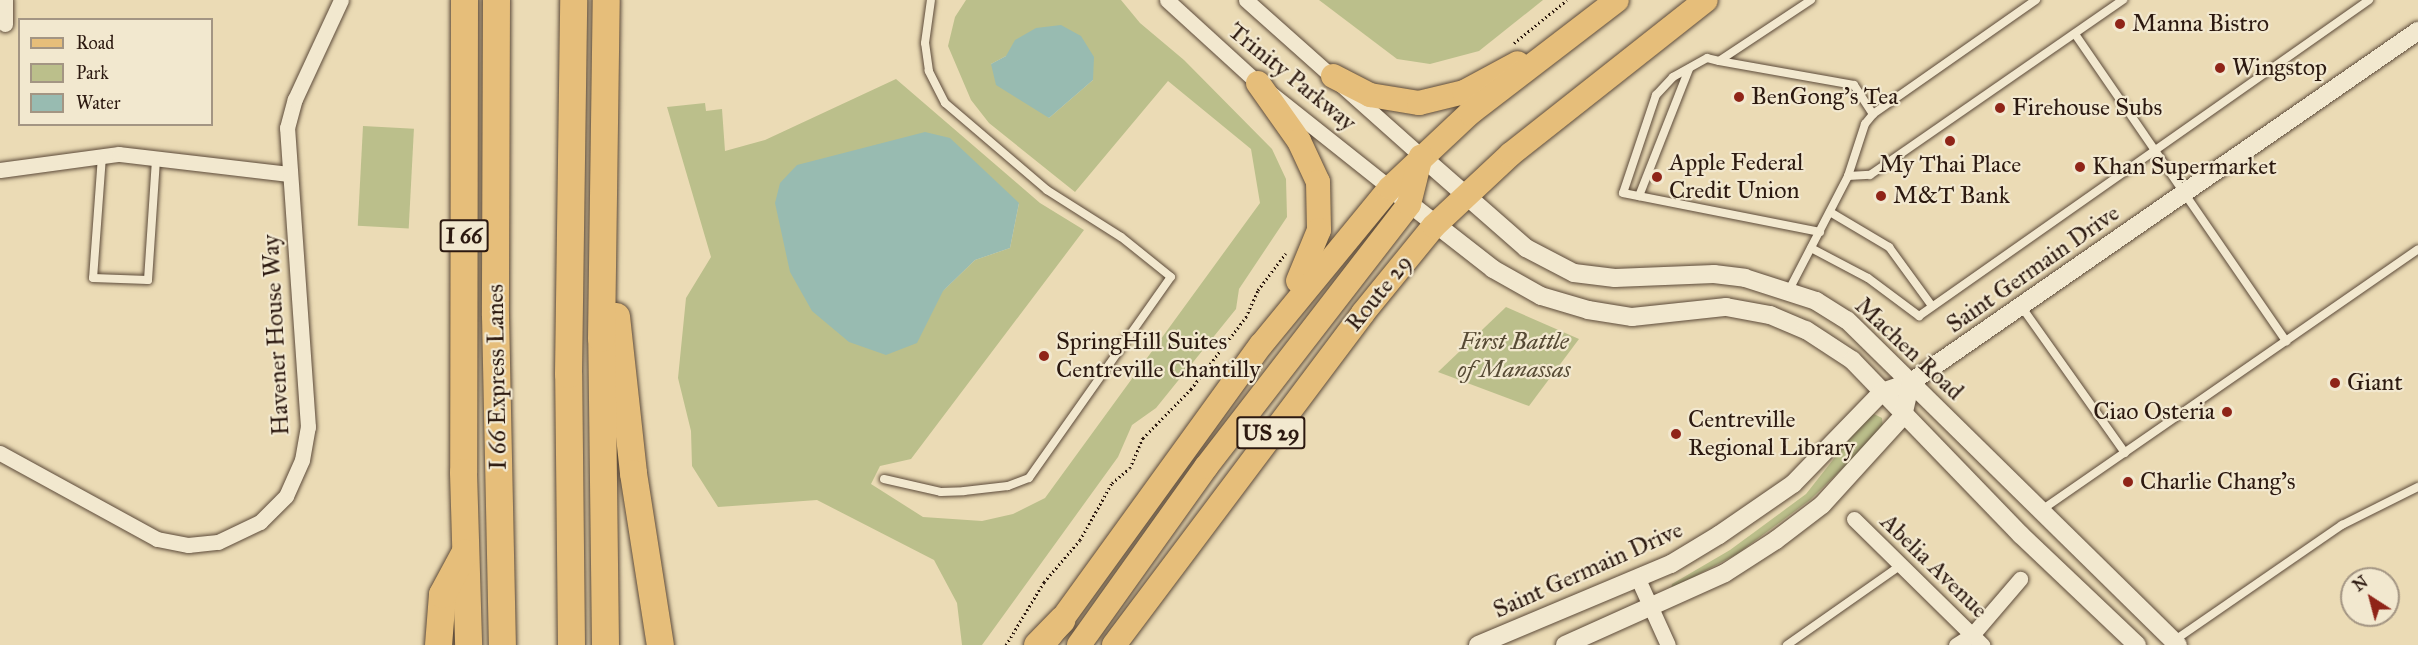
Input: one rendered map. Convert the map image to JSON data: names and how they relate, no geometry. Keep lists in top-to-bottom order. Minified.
{"streets":{"highway":["I 66","I 66 Express Lanes"],"main road":["Route 29","US 29"],"street":["Trinity Parkway","Saint Germain Drive","Havener House Way","Machen Road","Abelia Avenue"]},"crossings":[["Trinity Parkway","Machen Road"],["Trinity Parkway","US 29"],["Saint Germain Drive","Machen Road"],["Route 29","Machen Road"],["Machen Road","US 29"]],"parks":["First Battle of Manassas"],"places":["Manna Bistro","Wingstop","BenGong's Tea","Firehouse Subs","My Thai Place","Khan Supermarket","Apple Federal Credit Union","M&T Bank","SpringHill Suites Centreville Chantilly","Giant","Ciao Osteria","Centreville Regional Library","Charlie Chang's"],"legend":["Road","Park","Water"],"north":"top left"}
